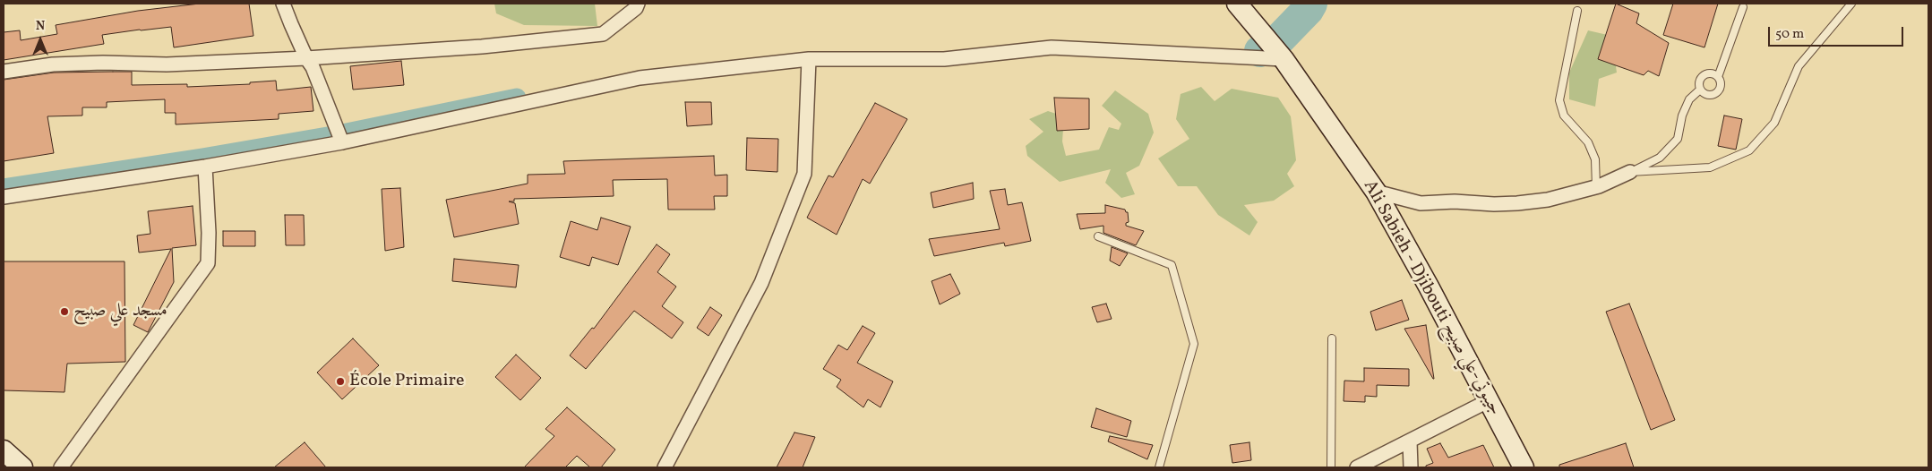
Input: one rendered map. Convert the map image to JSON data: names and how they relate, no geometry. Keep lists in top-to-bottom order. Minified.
{"streets":{"main road":["Ali Sabieh - Djibouti جيبوتي-علي صبيح"]},"places":["مسجد علي صبيح","École Primaire"],"scale_bar":"50 m","north":"top"}
